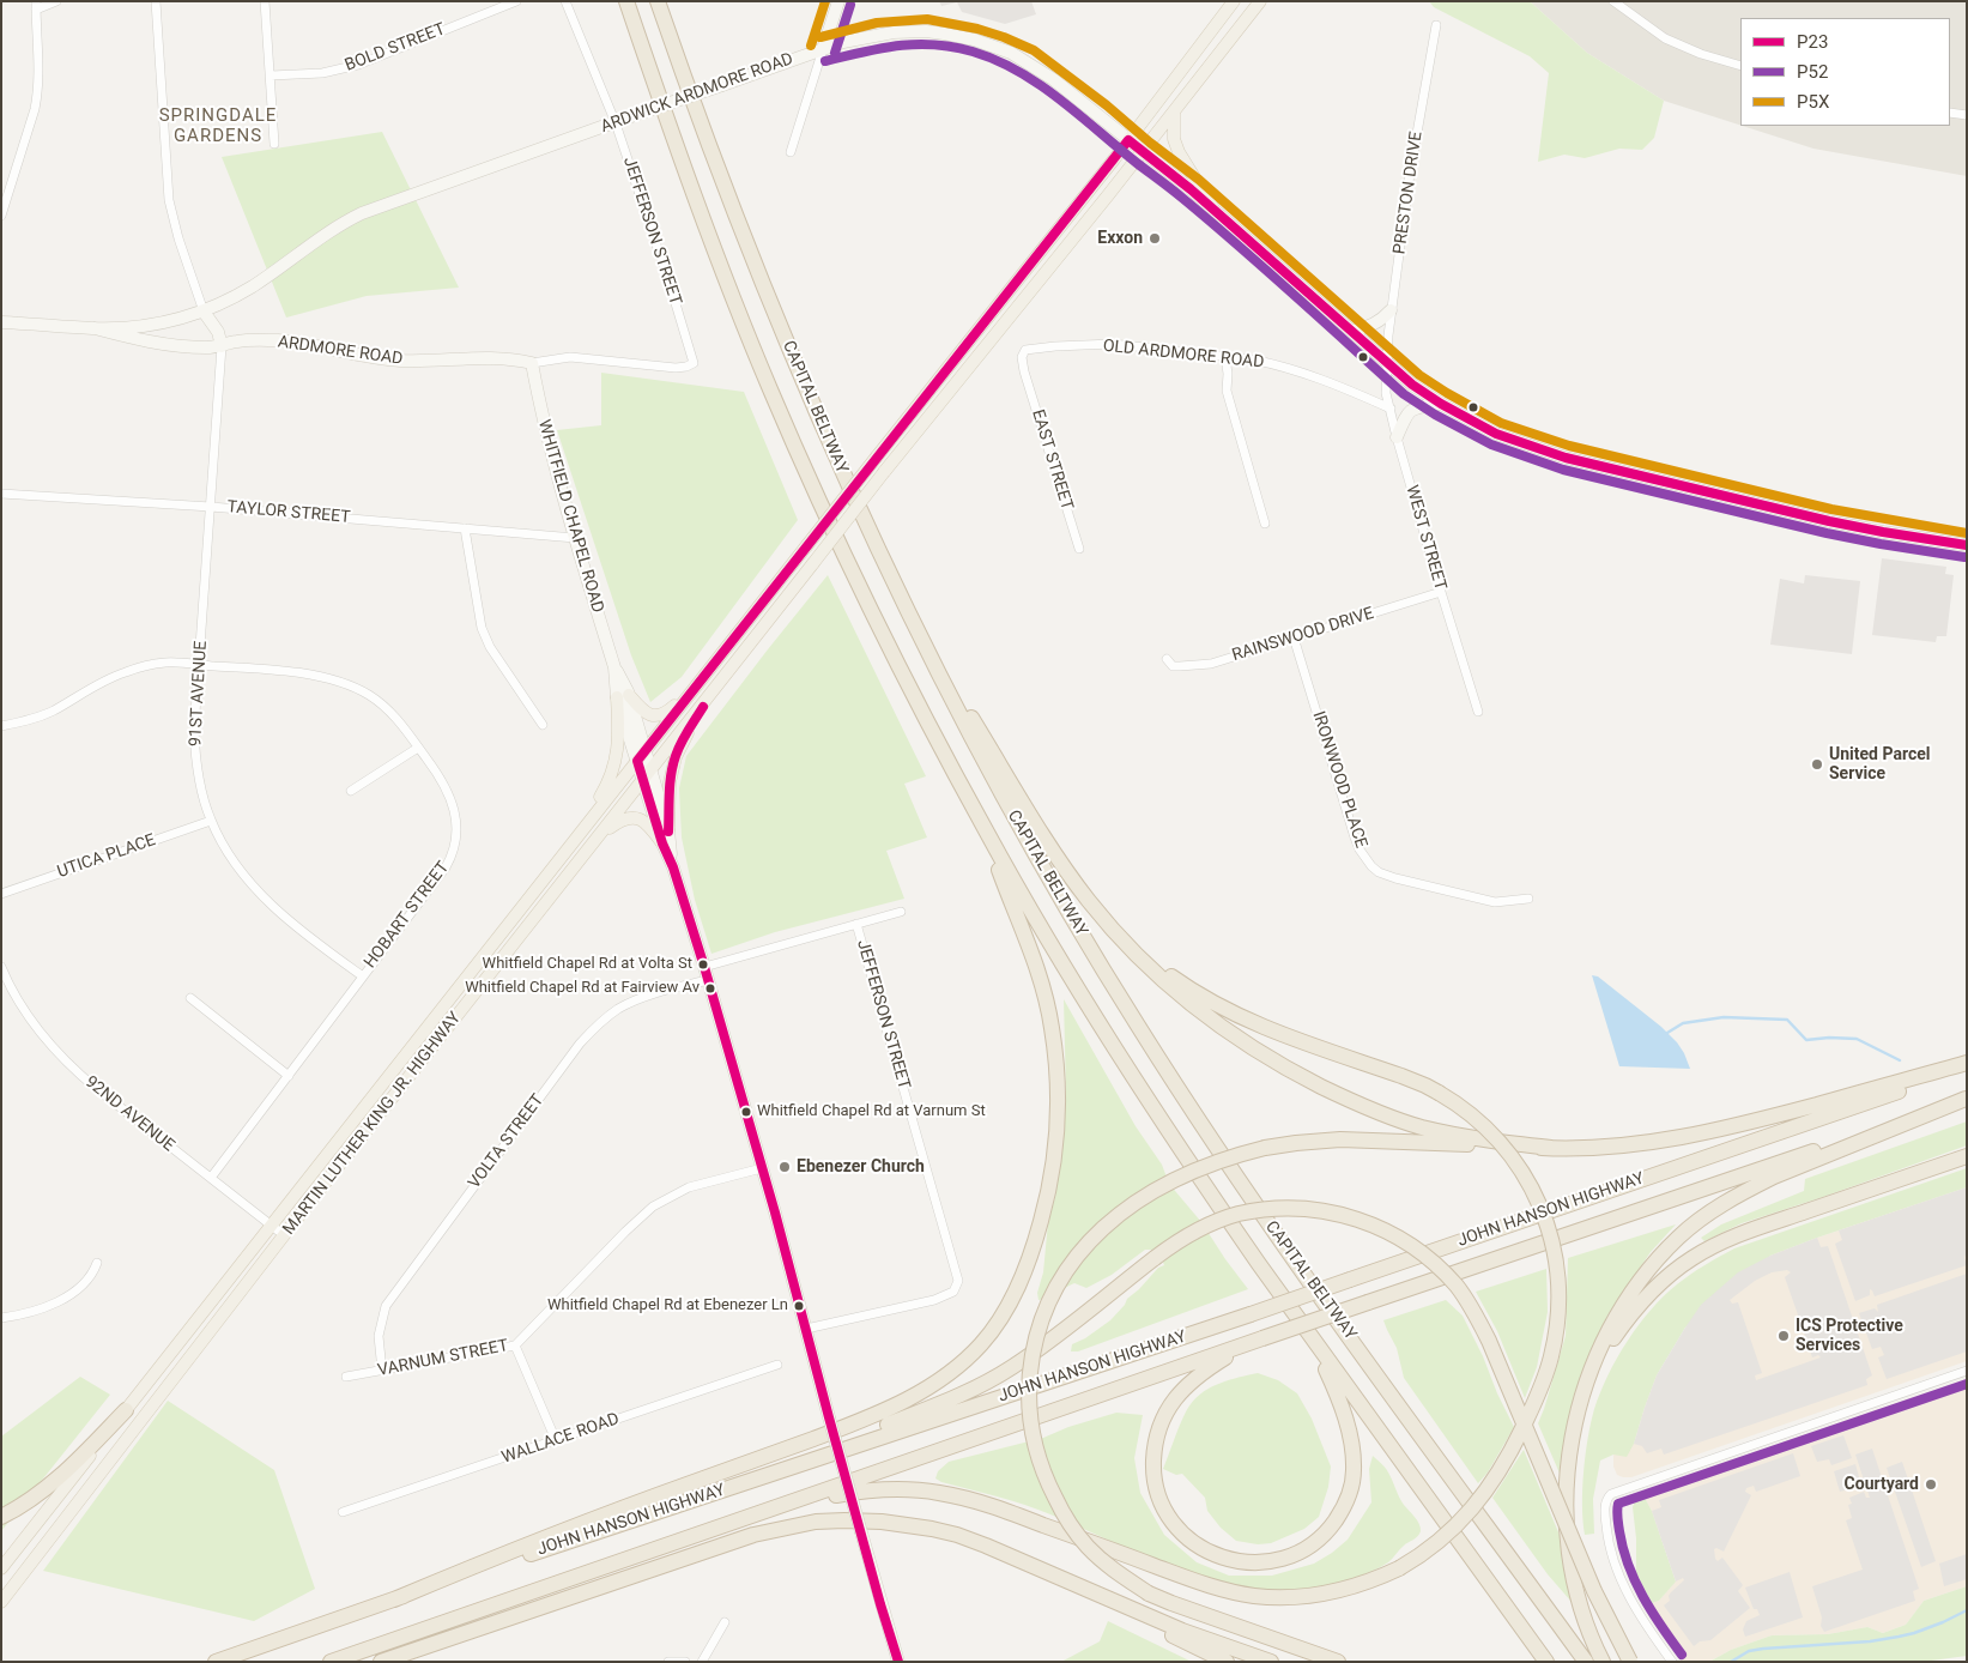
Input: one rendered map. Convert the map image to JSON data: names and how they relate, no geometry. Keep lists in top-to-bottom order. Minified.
{"streets":{"highway":["CAPITAL BELTWAY","JOHN HANSON HIGHWAY"],"main road":["MARTIN LUTHER KING JR. HIGHWAY"],"street":["BOLD STREET","ARDWICK ARDMORE ROAD","PRESTON DRIVE","JEFFERSON STREET","ARDMORE ROAD","OLD ARDMORE ROAD","EAST STREET","TAYLOR STREET","WHITFIELD CHAPEL ROAD","WEST STREET","RAINSWOOD DRIVE","91ST AVENUE","IRONWOOD PLACE","UTICA PLACE","HOBART STREET","92ND AVENUE","VOLTA STREET","VARNUM STREET","WALLACE ROAD"]},"crossings":[["ARDWICK ARDMORE ROAD","PRESTON DRIVE"],["ARDWICK ARDMORE ROAD","JEFFERSON STREET"],["ARDWICK ARDMORE ROAD","ARDMORE ROAD"],["ARDWICK ARDMORE ROAD","WEST STREET"],["ARDWICK ARDMORE ROAD","MARTIN LUTHER KING JR. HIGHWAY"],["PRESTON DRIVE","WEST STREET"],["JEFFERSON STREET","ARDMORE ROAD"],["JEFFERSON STREET","WHITFIELD CHAPEL ROAD"],["ARDMORE ROAD","WHITFIELD CHAPEL ROAD"],["ARDMORE ROAD","91ST AVENUE"],["OLD ARDMORE ROAD","EAST STREET"],["OLD ARDMORE ROAD","WEST STREET"],["TAYLOR STREET","WHITFIELD CHAPEL ROAD"],["TAYLOR STREET","91ST AVENUE"],["WHITFIELD CHAPEL ROAD","MARTIN LUTHER KING JR. HIGHWAY"],["WHITFIELD CHAPEL ROAD","VOLTA STREET"],["WHITFIELD CHAPEL ROAD","VARNUM STREET"],["WEST STREET","RAINSWOOD DRIVE"],["RAINSWOOD DRIVE","IRONWOOD PLACE"],["91ST AVENUE","UTICA PLACE"],["91ST AVENUE","HOBART STREET"],["HOBART STREET","92ND AVENUE"],["92ND AVENUE","MARTIN LUTHER KING JR. HIGHWAY"],["VOLTA STREET","VARNUM STREET"]],"districts":["SPRINGDALE GARDENS"],"places":["Exxon","United Parcel Service","Whitfield Chapel Rd at Volta St","Whitfield Chapel Rd at Fairview Av","Whitfield Chapel Rd at Varnum St","Ebenezer Church","Whitfield Chapel Rd at Ebenezer Ln","ICS Protective Services","Courtyard"],"lines":["transit line P5X","transit line P52","transit line P23"],"legend":["P23","P52","P5X"]}
